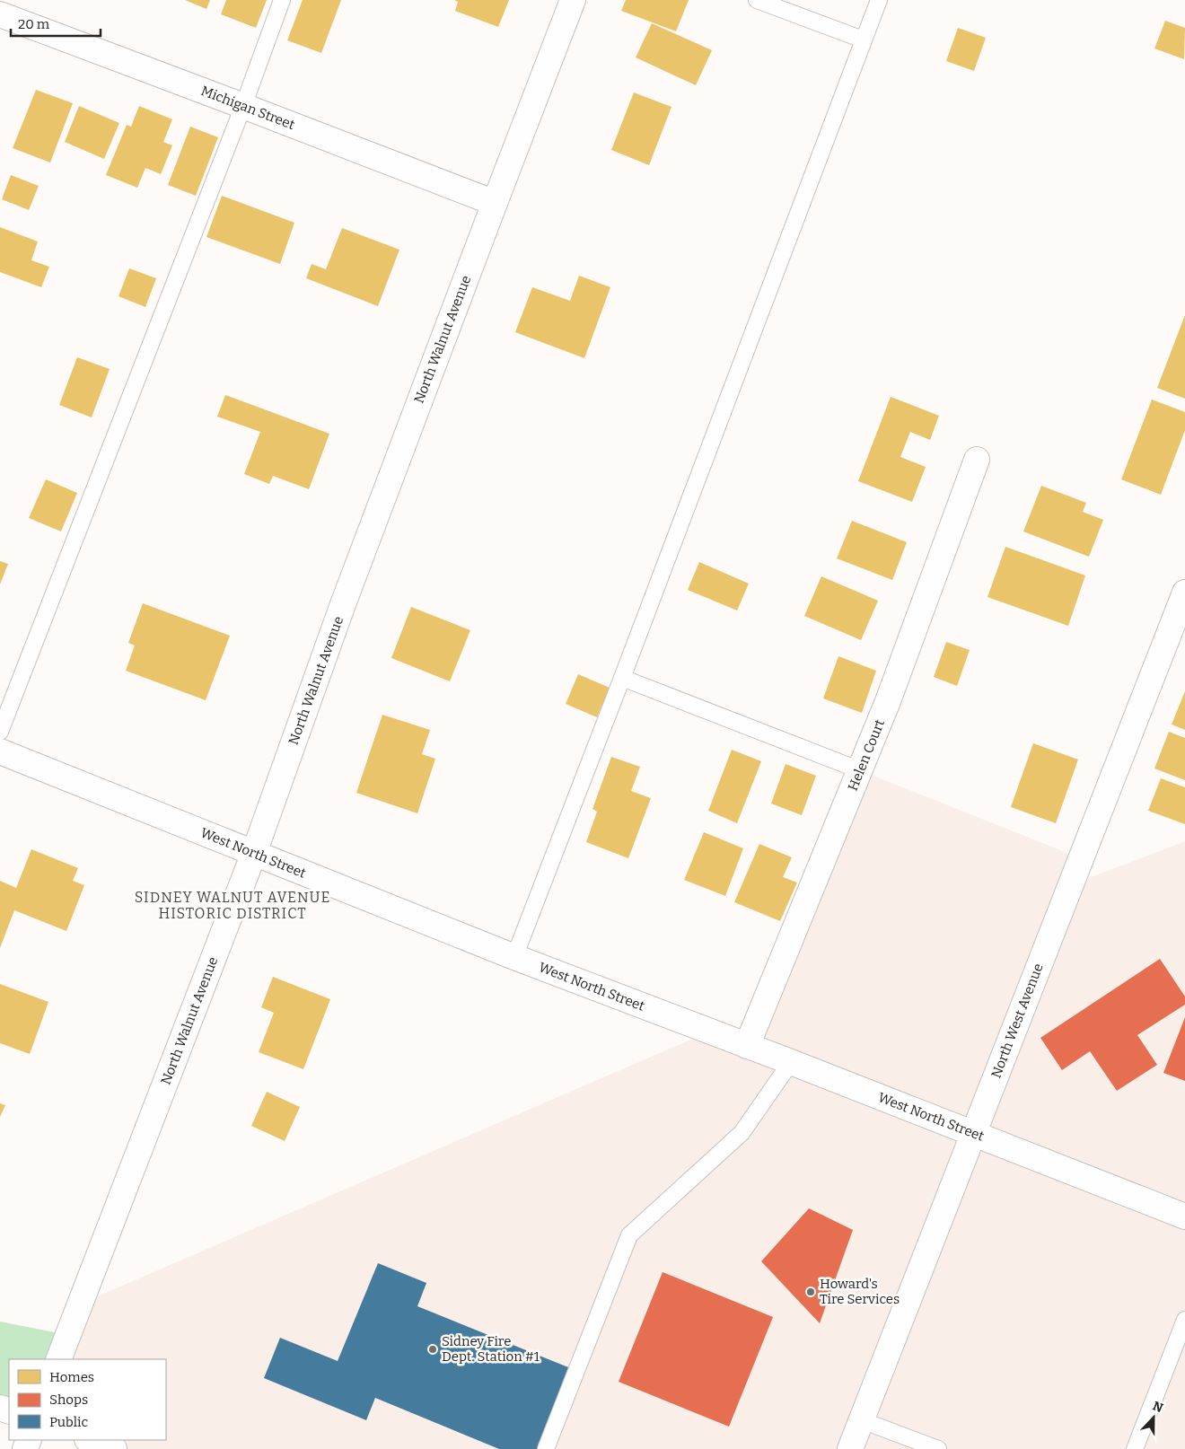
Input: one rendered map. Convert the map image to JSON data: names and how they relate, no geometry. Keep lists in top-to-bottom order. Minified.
{"streets":{"street":["Michigan Street","North Walnut Avenue","Helen Court","West North Street","North West Avenue"]},"crossings":[["Michigan Street","North Walnut Avenue"],["North Walnut Avenue","West North Street"],["Helen Court","West North Street"],["West North Street","North West Avenue"]],"districts":["SIDNEY WALNUT AVENUE HISTORIC DISTRICT"],"places":["Howard's Tire Services","Sidney Fire Dept. Station #1"],"legend":["Homes","Shops","Public"],"scale_bar":"20 m","north":"top"}
